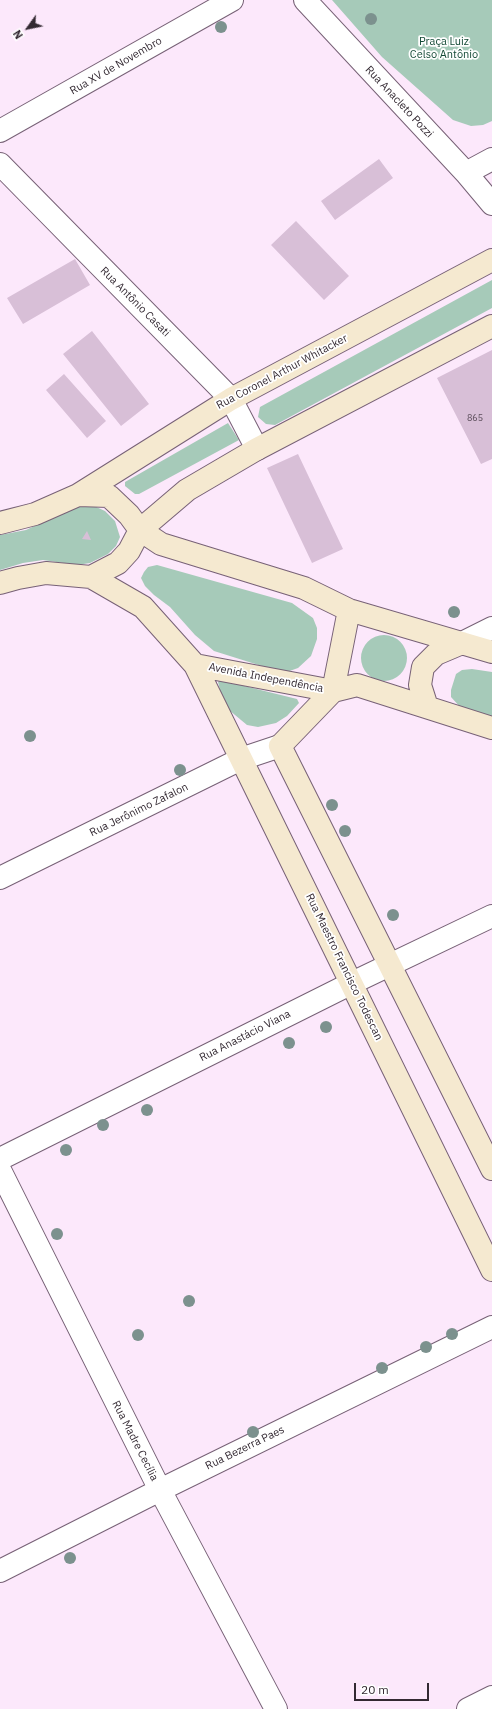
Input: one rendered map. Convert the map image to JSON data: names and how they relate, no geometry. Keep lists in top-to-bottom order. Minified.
{"streets":{"main road":["Rua Coronel Arthur Whitacker","Avenida Independência","Rua Maestro Francisco Todescan"],"street":["Rua XV de Novembro","Rua Anacleto Pozzi","Rua Antônio Casati","Rua Jerônimo Zafalon","Rua Anastácio Viana","Rua Madre Cecília","Rua Bezerra Paes"]},"crossings":[["Rua Antônio Casati","Rua Coronel Arthur Whitacker"],["Avenida Independência","Rua Maestro Francisco Todescan"],["Rua Jerônimo Zafalon","Rua Maestro Francisco Todescan"],["Rua Maestro Francisco Todescan","Rua Anastácio Viana"],["Rua Madre Cecília","Rua Bezerra Paes"]],"parks":["Praça Luiz Celso Antônio"],"house_numbers":["865"],"scale_bar":"20 m","north":"bottom left"}
